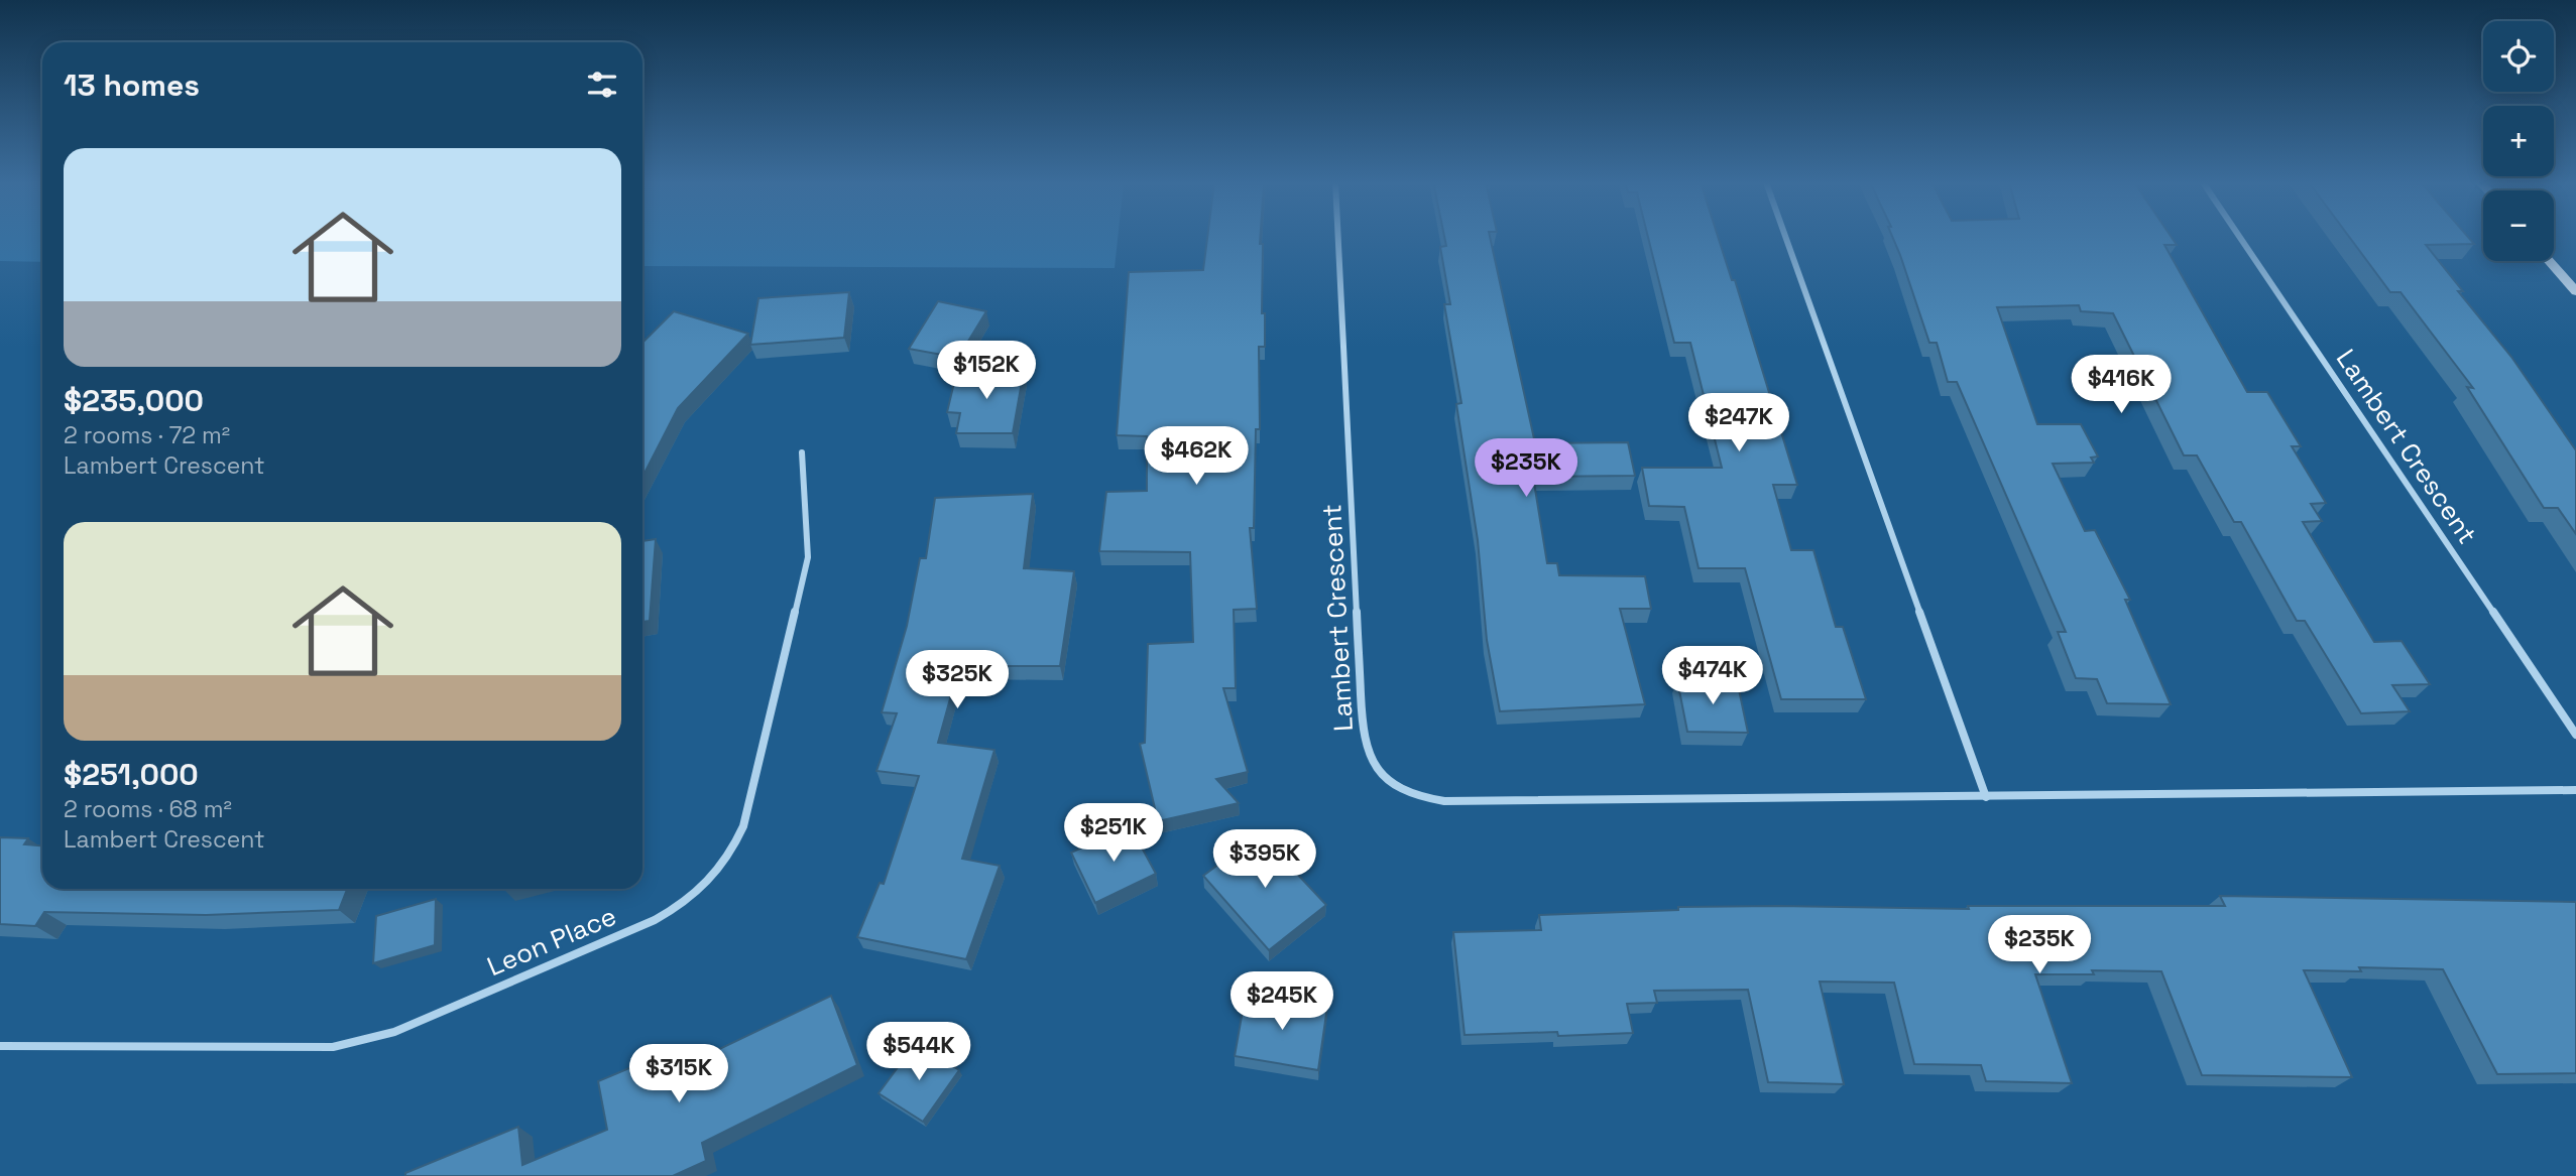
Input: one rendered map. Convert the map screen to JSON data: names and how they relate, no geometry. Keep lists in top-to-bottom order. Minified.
{"streets":{"street":["Lambert Crescent","Leon Place"]},"page":{"map_buttons":["+","−"],"heading":"13 homes","list":[{"name":"$235,000","note":"2 rooms · 72 m² · Lambert Crescent"},{"name":"$251,000","note":"2 rooms · 68 m² · Lambert Crescent"}],"price":["$152K","$416K","$247K","$462K","$235K","$474K","$325K","$251K","$395K","$235K","$245K","$544K","$315K"]}}
